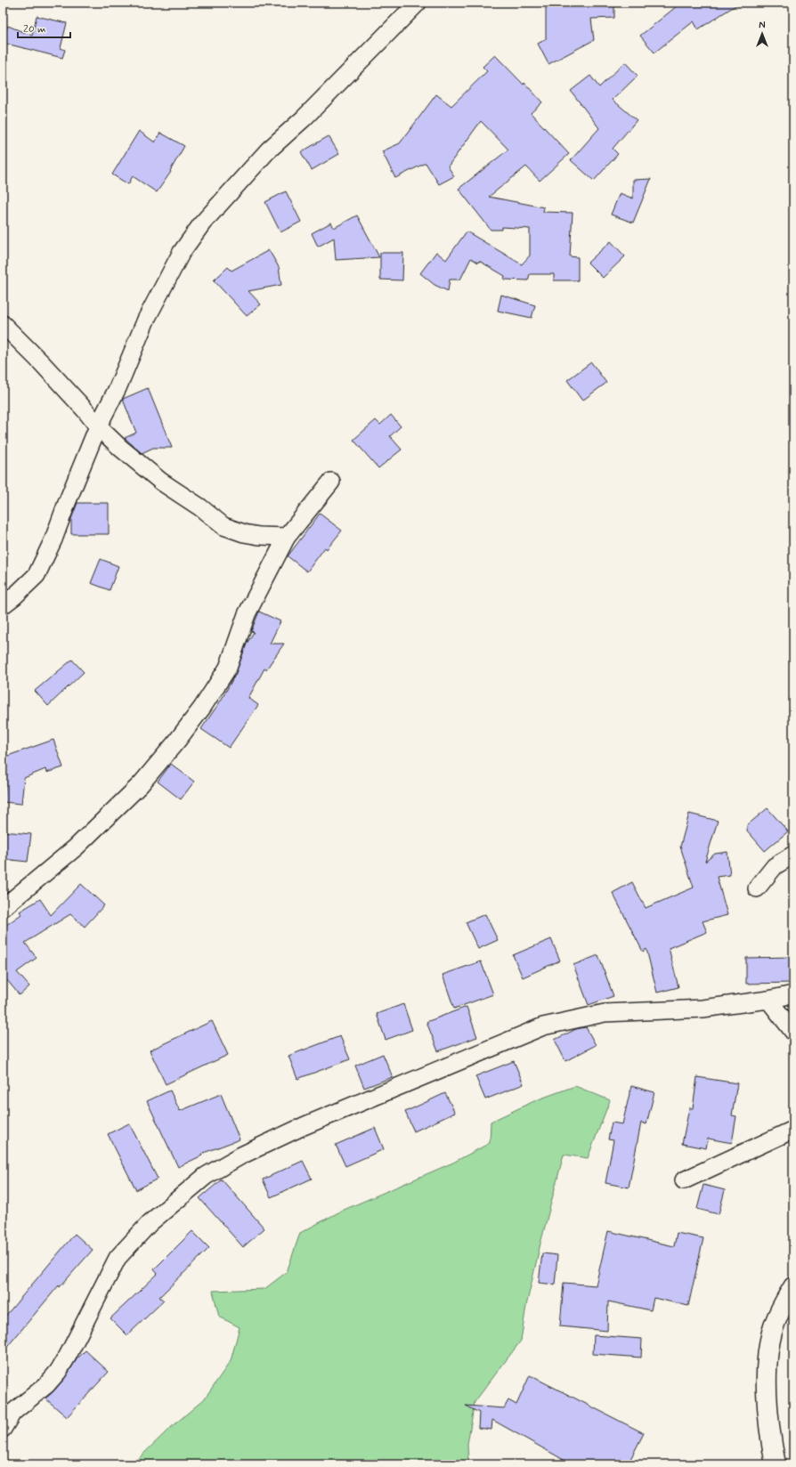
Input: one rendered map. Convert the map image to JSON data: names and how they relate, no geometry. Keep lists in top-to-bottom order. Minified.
{"scale_bar":"20 m","north":"top"}
